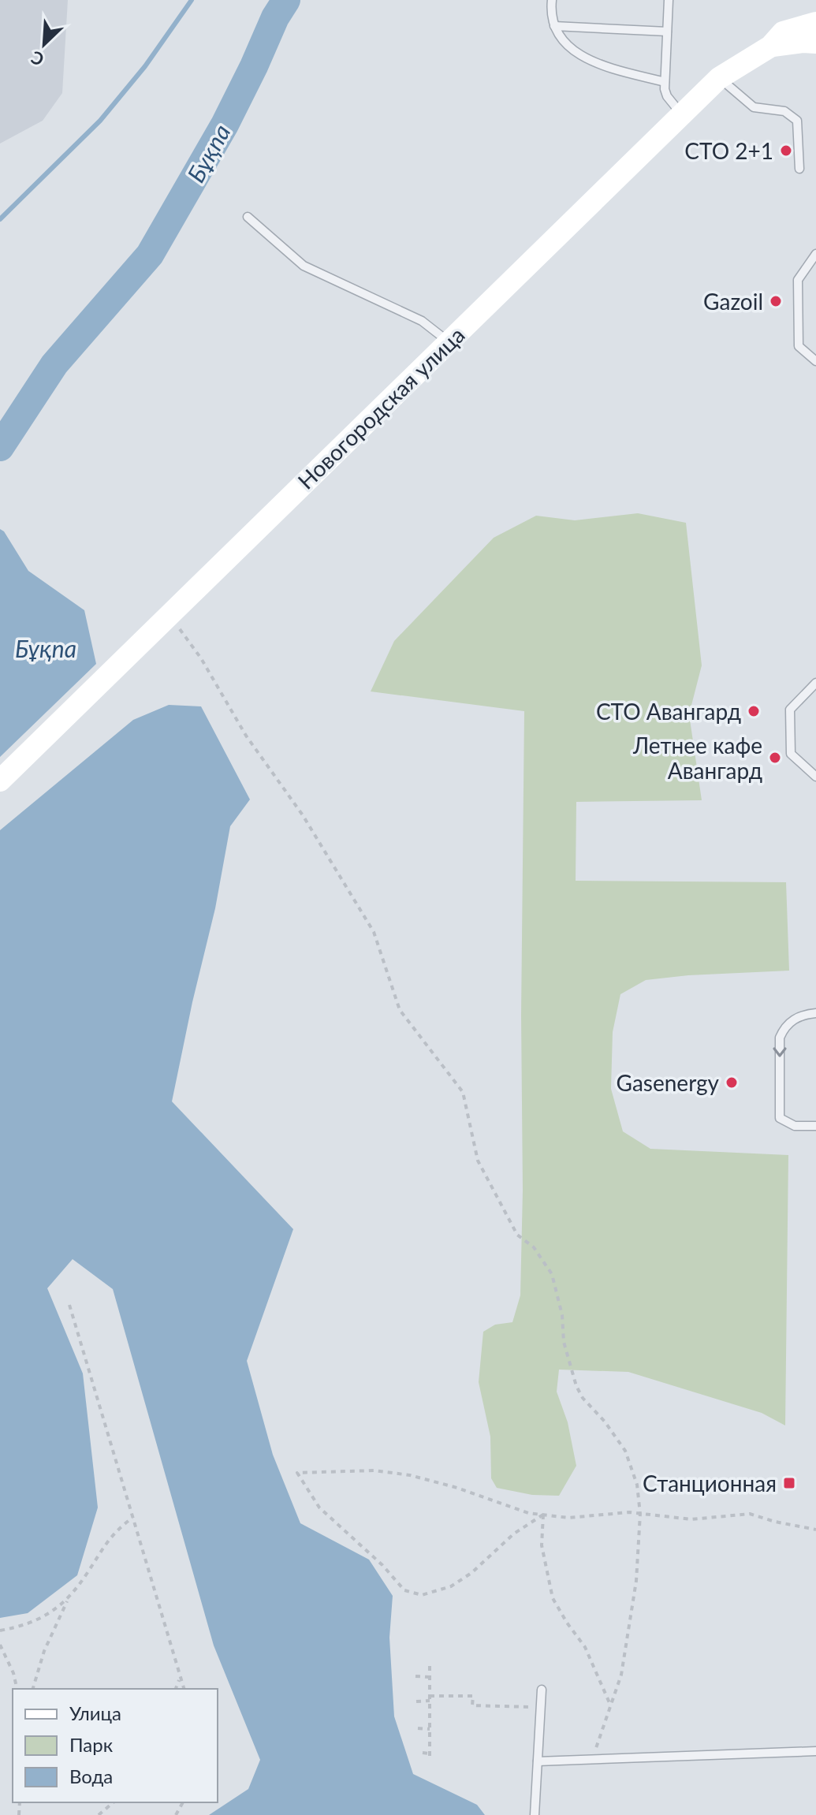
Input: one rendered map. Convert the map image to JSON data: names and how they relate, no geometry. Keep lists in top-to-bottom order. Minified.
{"streets":{"street":["Новогородская улица"]},"water":["Бұқпа"],"places":{"other":["СТО 2+1","Gazoil","СТО Авангард","Летнее кафе Авангард","Gasenergy"],"transit":["Станционная"]},"legend":["Улица","Парк","Вода"],"north":"bottom left"}
